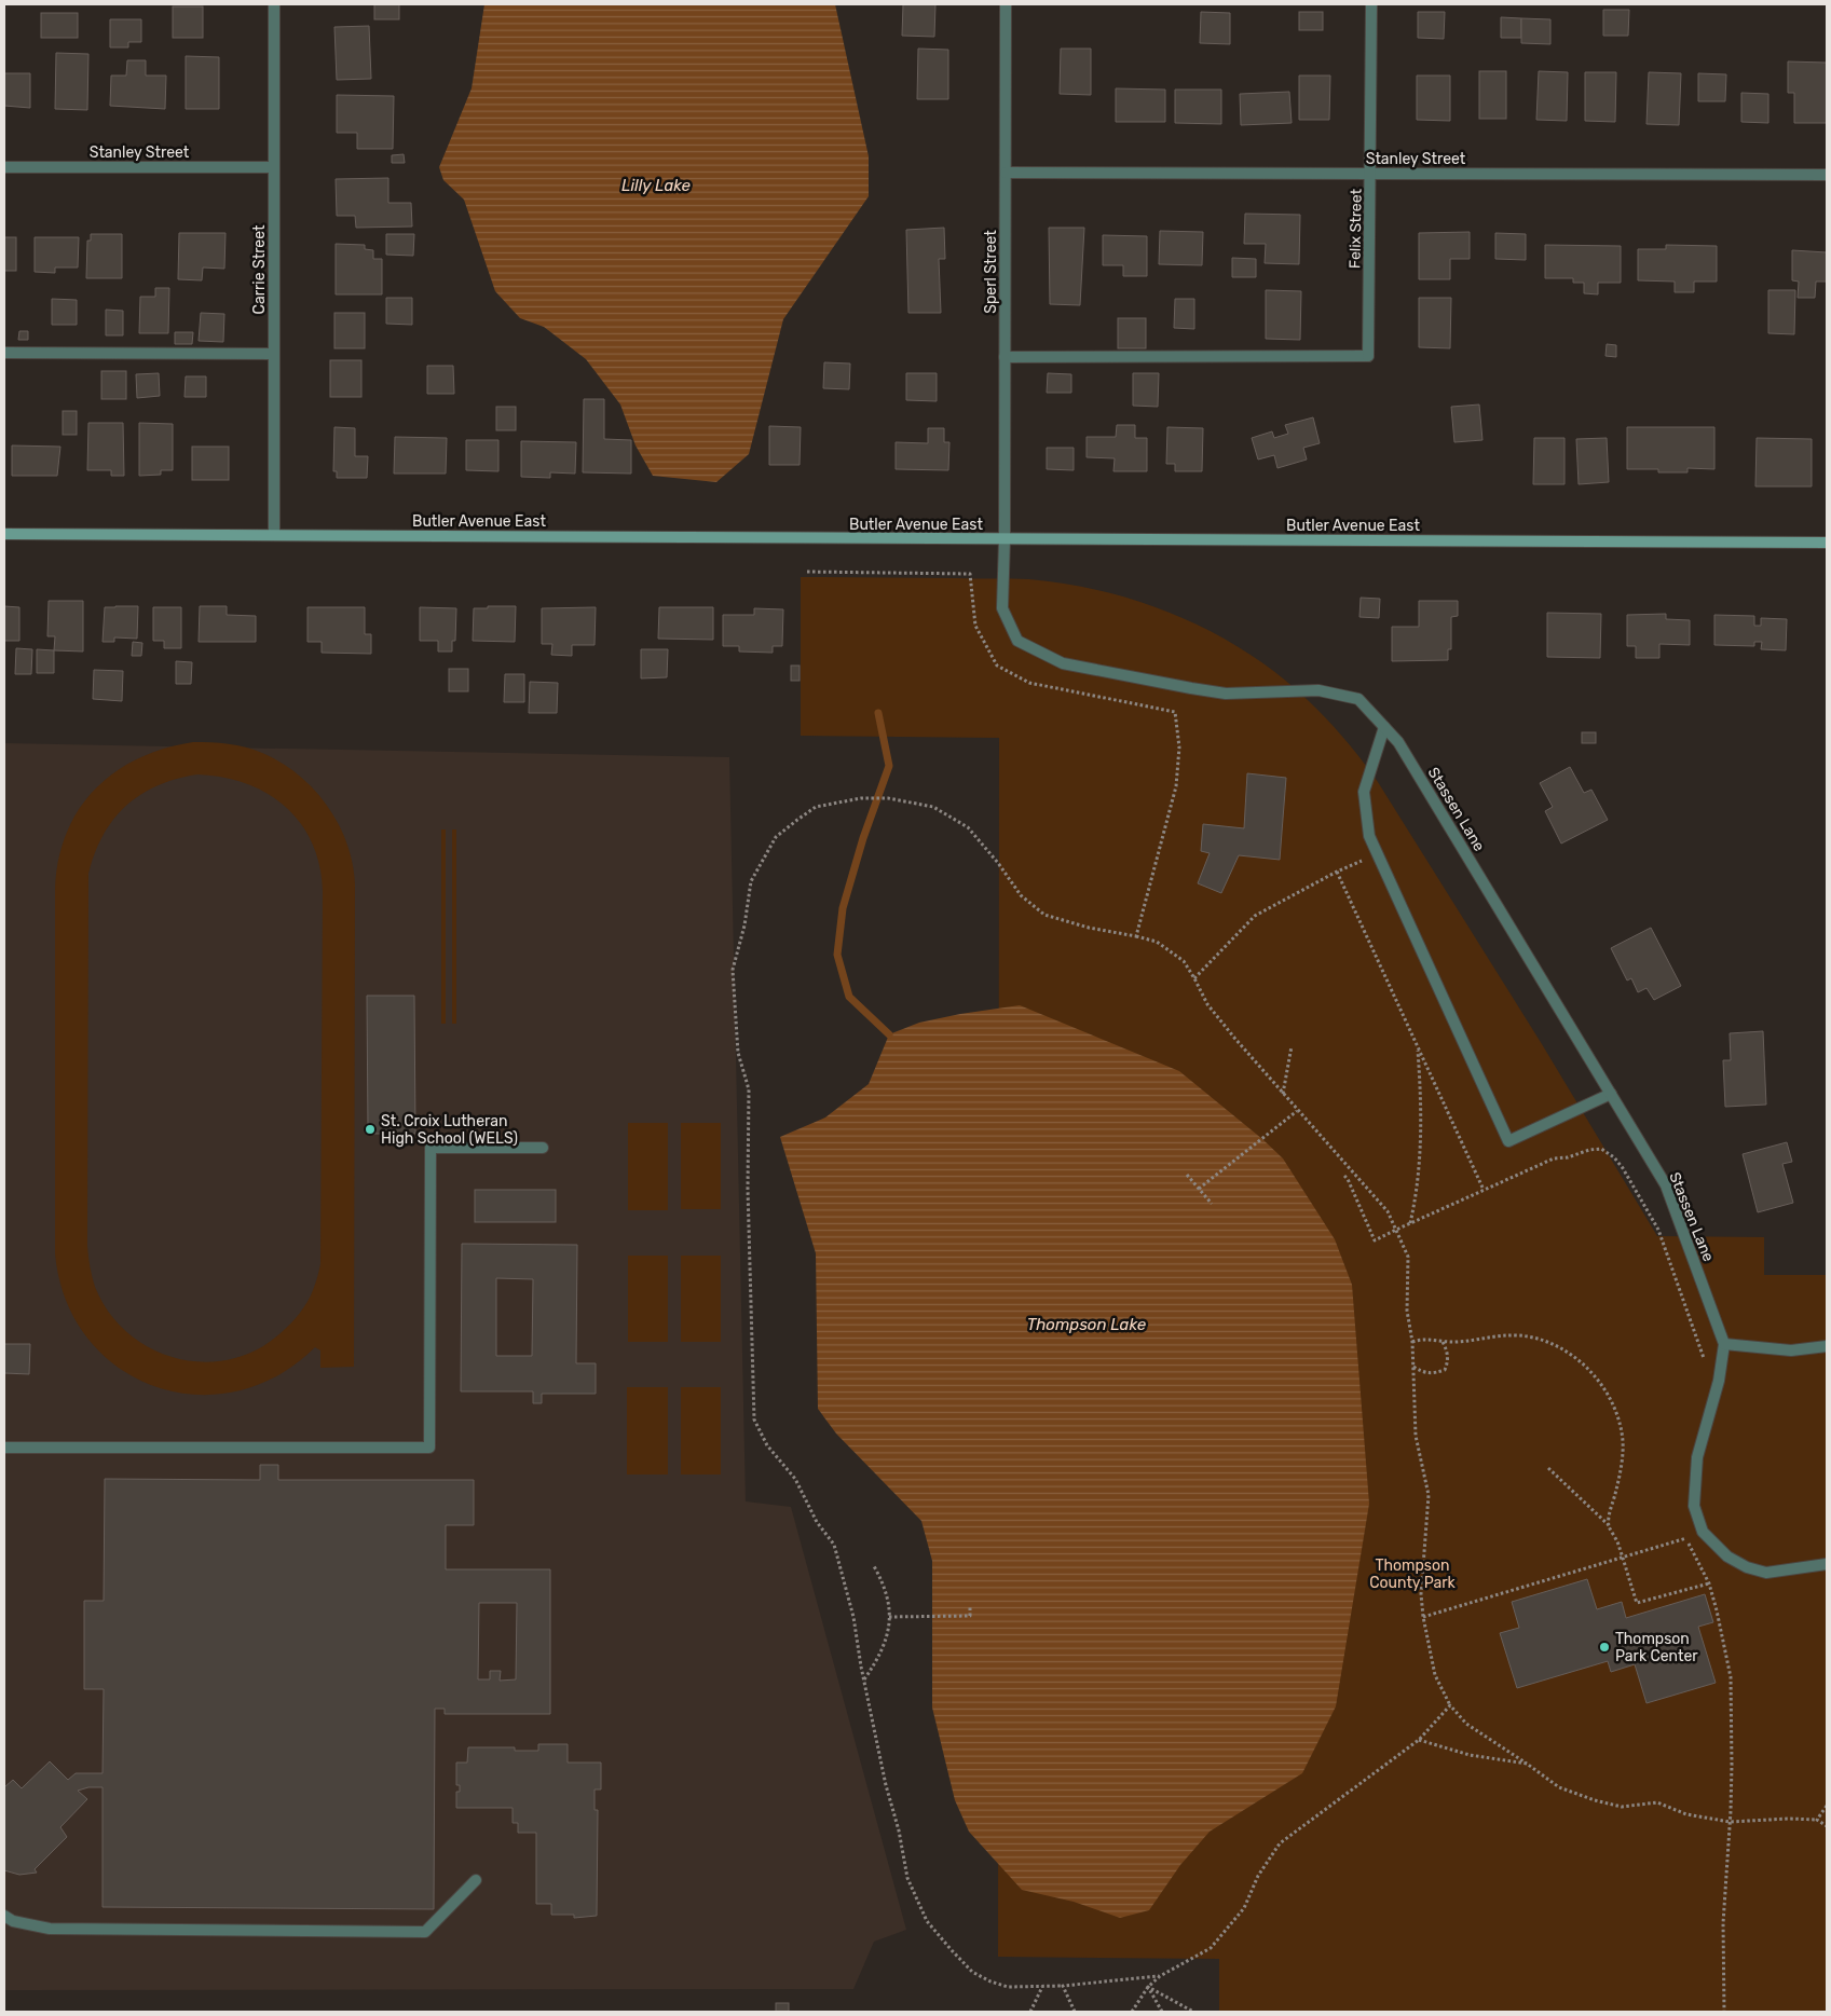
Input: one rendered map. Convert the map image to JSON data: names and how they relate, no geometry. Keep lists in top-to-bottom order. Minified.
{"streets":{"street":["Stanley Street","Felix Street","Carrie Street","Sperl Street","Butler Avenue East","Stassen Lane"]},"crossings":[["Stanley Street","Felix Street"],["Stanley Street","Carrie Street"],["Stanley Street","Sperl Street"],["Felix Street","Sperl Street"],["Carrie Street","Butler Avenue East"],["Sperl Street","Butler Avenue East"],["Sperl Street","Stassen Lane"],["Butler Avenue East","Stassen Lane"]],"water":["Lilly Lake","Thompson Lake"],"parks":["Thompson County Park"],"places":["St. Croix Lutheran High School (WELS)","Thompson Park Center"]}
